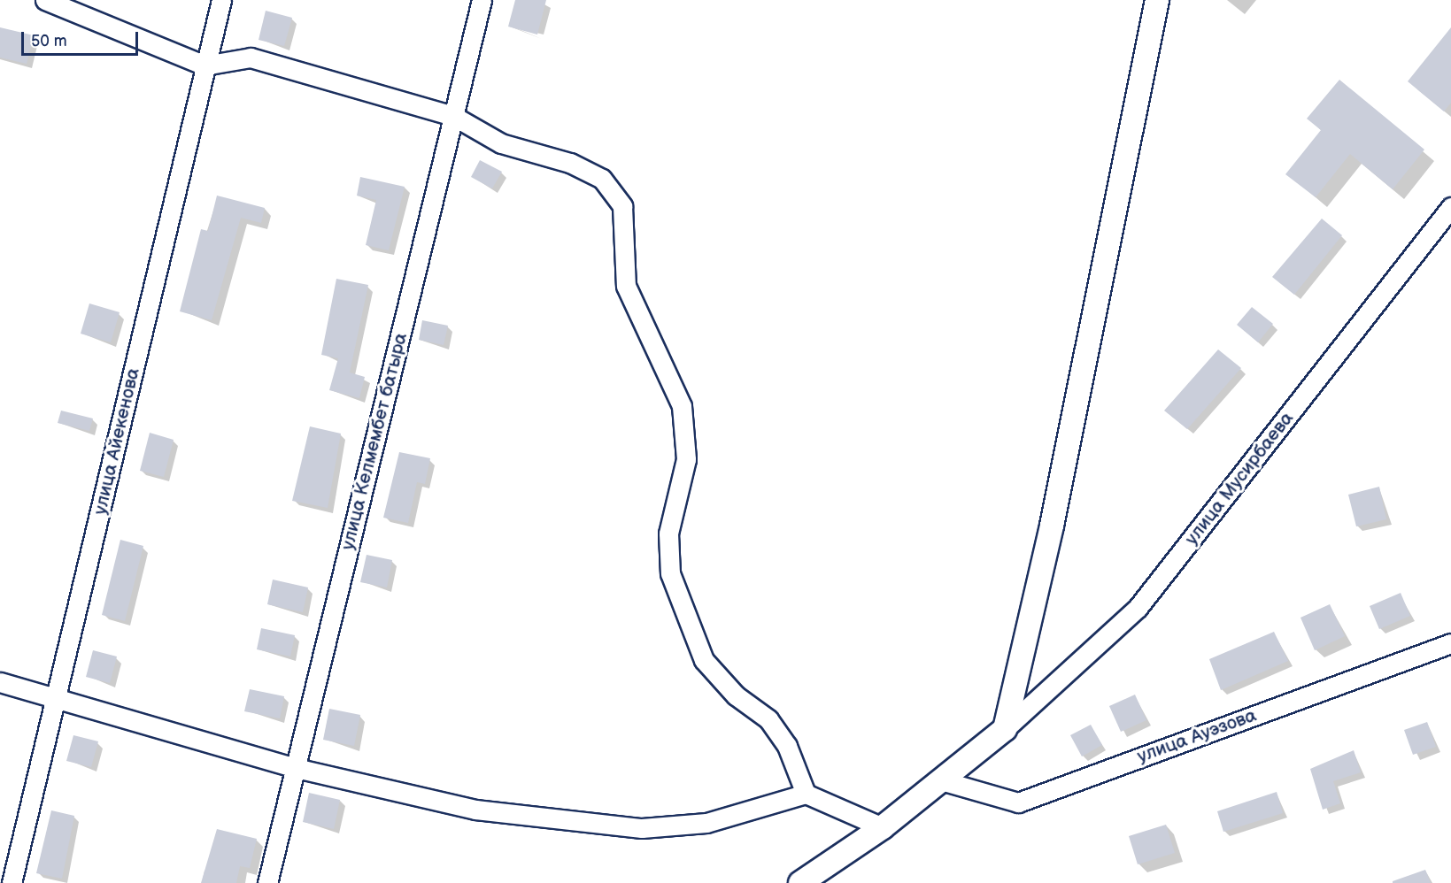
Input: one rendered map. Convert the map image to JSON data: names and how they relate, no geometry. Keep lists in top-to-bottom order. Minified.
{"streets":{"street":["улица Айекенова","улица Келмембет батыра","улица Мусирбаева","улица Ауэзова"]},"scale_bar":"50 m"}
